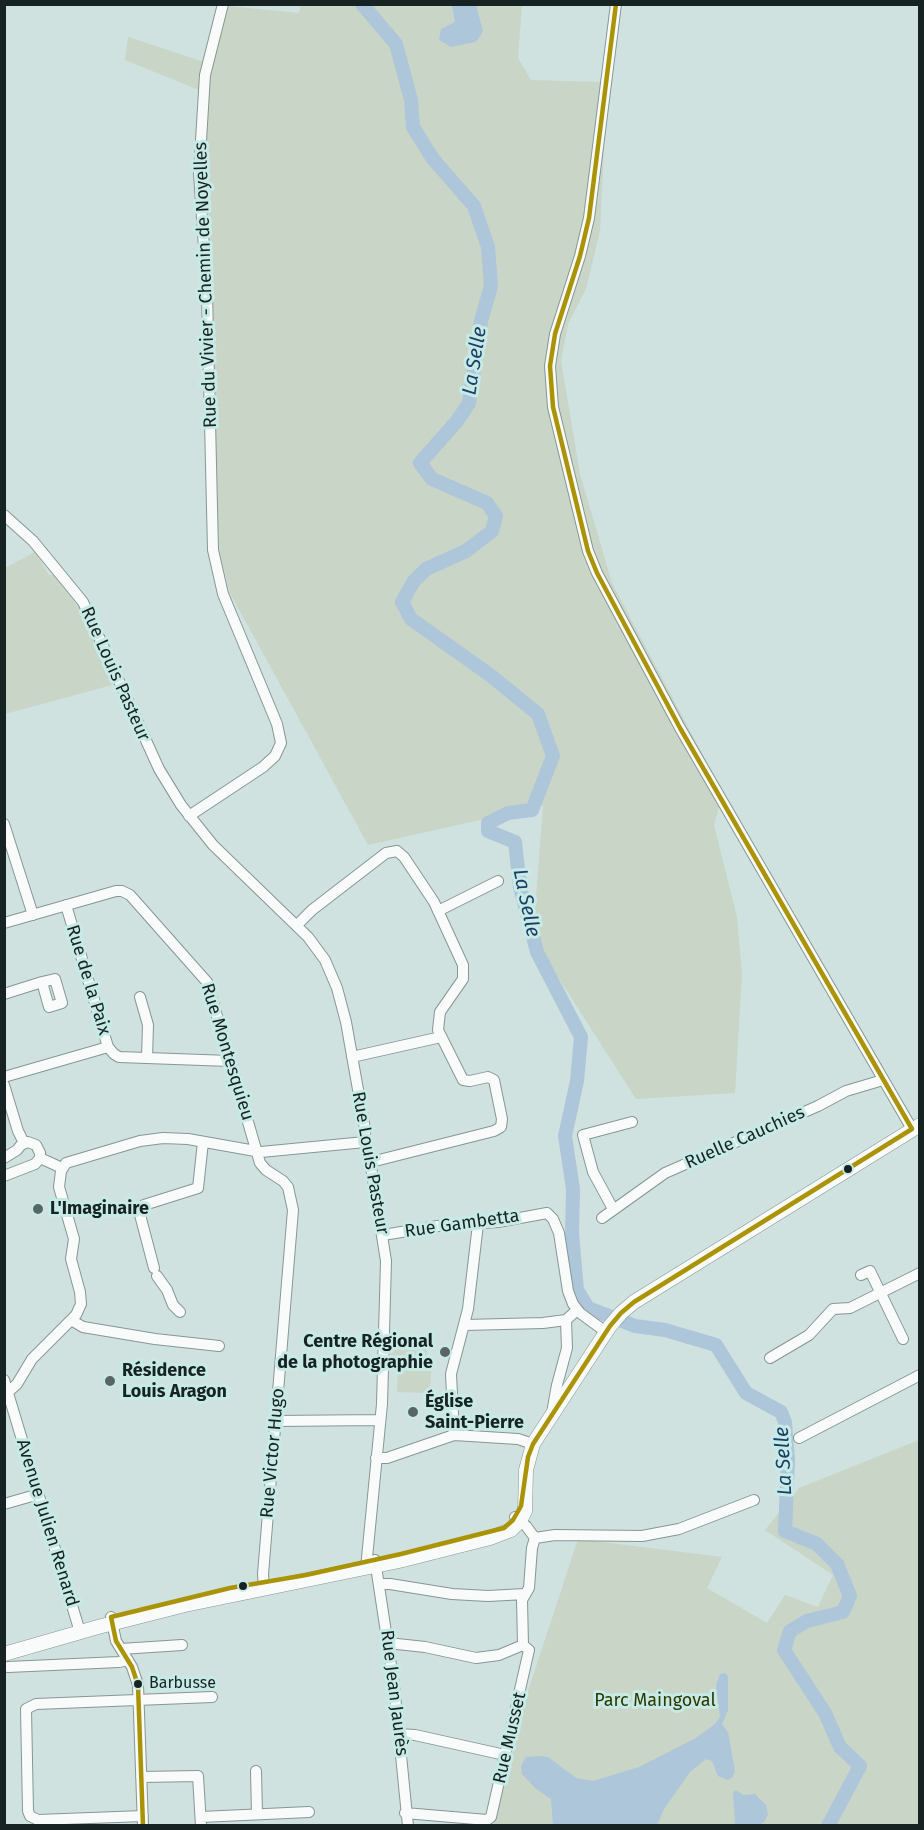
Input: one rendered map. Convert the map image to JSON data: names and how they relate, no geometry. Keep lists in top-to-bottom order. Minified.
{"streets":{"street":["Rue du Vivier - Chemin de Noyelles","Rue Louis Pasteur","Rue de la Paix","Rue Montesquieu","Ruelle Cauchies","Rue Gambetta","Rue Victor Hugo","Avenue Julien Renard","Rue Jean Jaurès","Rue Musset"]},"crossings":[["Rue du Vivier - Chemin de Noyelles","Rue Louis Pasteur"],["Rue Louis Pasteur","Rue Gambetta"],["Rue Louis Pasteur","Rue Jean Jaurès"],["Rue de la Paix","Rue Montesquieu"],["Rue Montesquieu","Rue Victor Hugo"]],"water":["La Selle"],"parks":["Parc Maingoval"],"places":["L'Imaginaire","Centre Régional de la photographie","Résidence Louis Aragon","Église Saint-Pierre","Barbusse"]}
